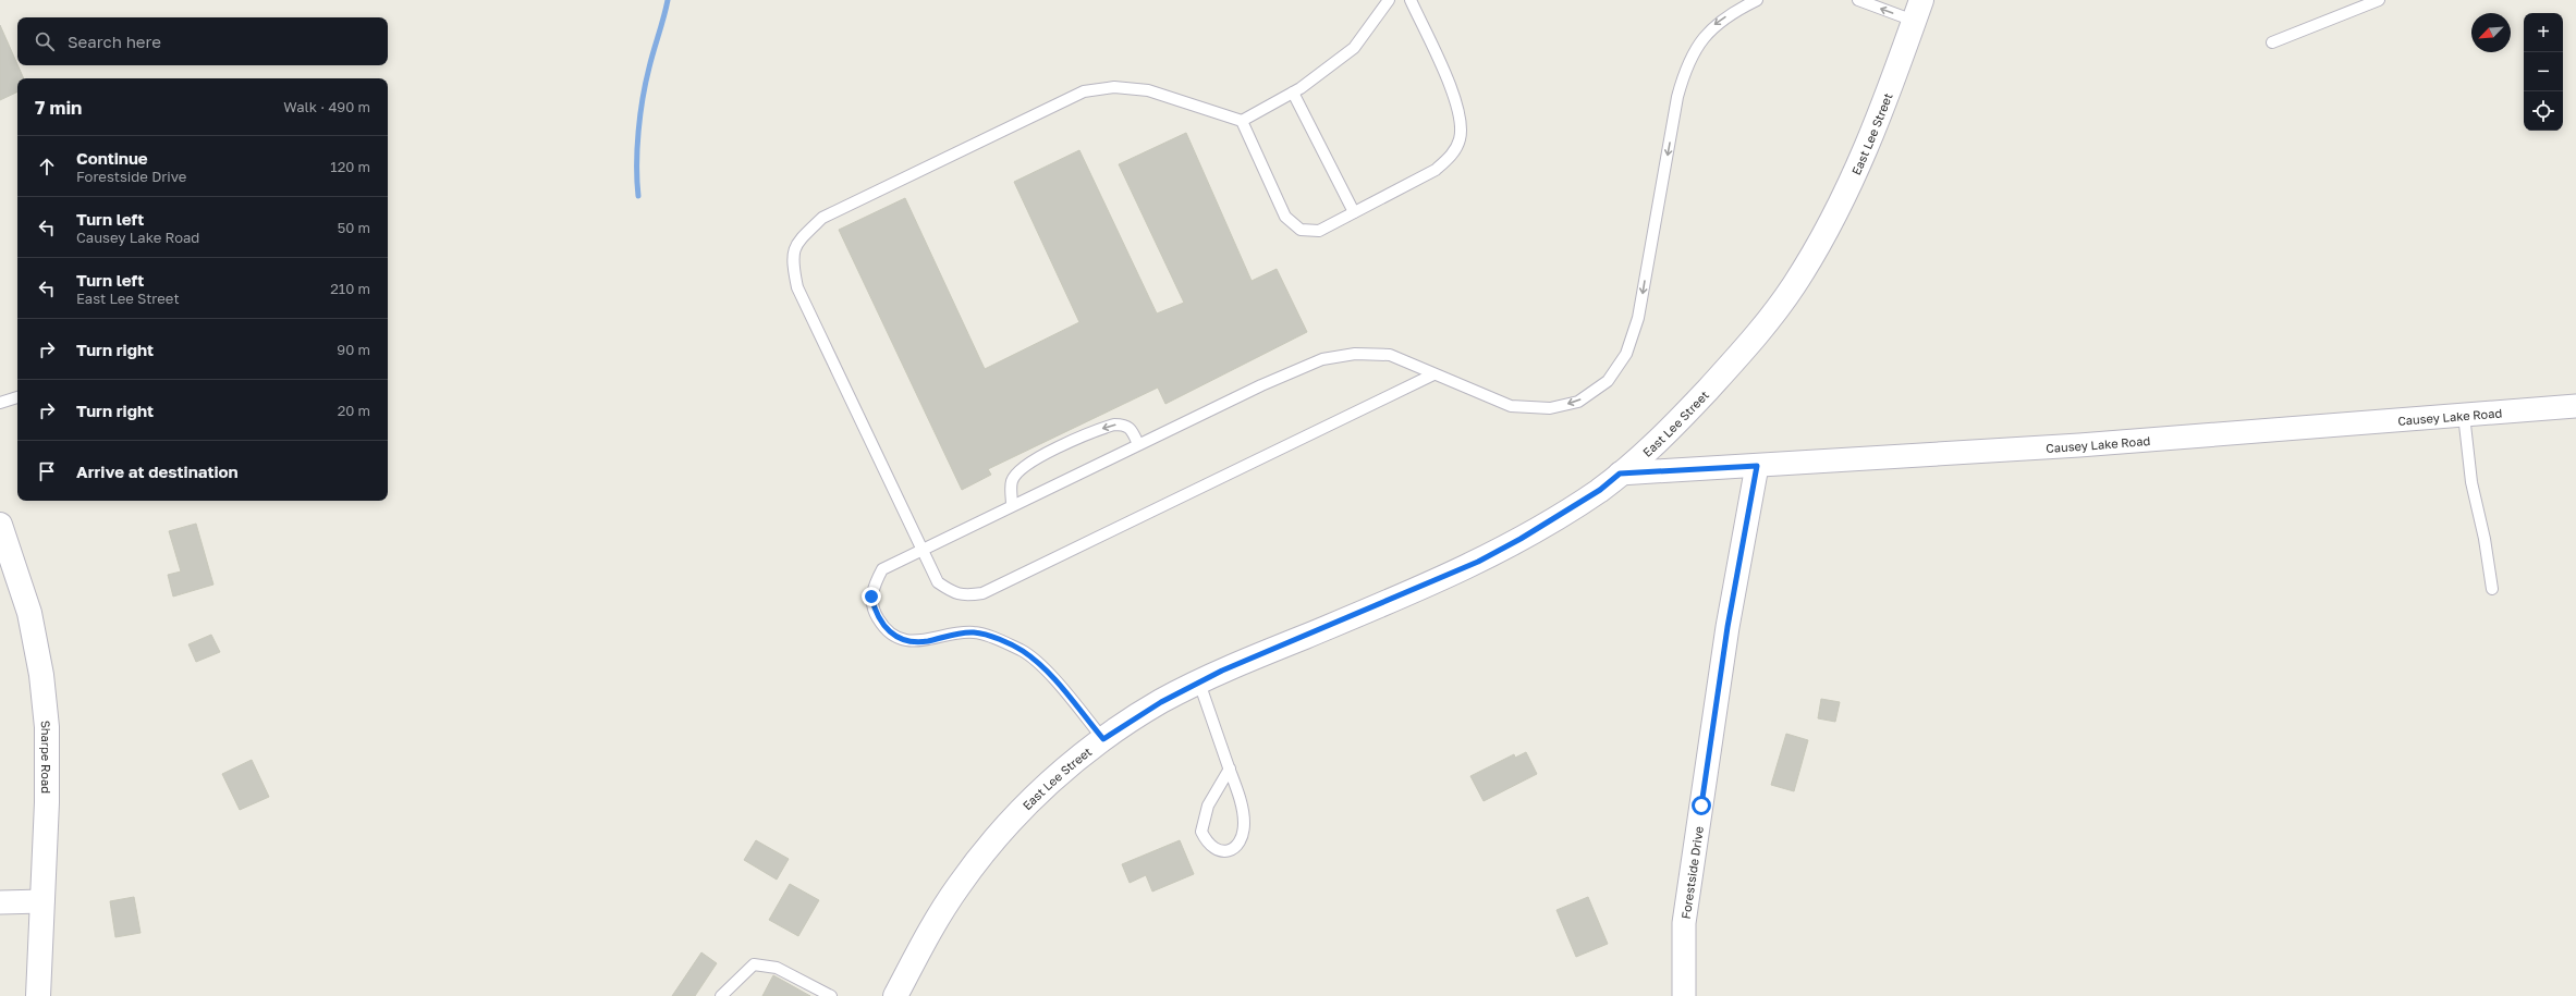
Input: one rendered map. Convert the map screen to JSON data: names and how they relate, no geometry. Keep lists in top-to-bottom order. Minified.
{"streets":{"street":["East Lee Street","Causey Lake Road","Sharpe Road","Forestside Drive"]},"crossings":[["East Lee Street","Causey Lake Road"],["Causey Lake Road","Forestside Drive"]],"north":"bottom left","page":{"map_buttons":["+","−"],"search":"Search here","heading":["7 min","Walk · 490 m"],"list":[["Continue","Forestside Drive","120 m"],["Turn left","Causey Lake Road","50 m"],["Turn left","East Lee Street","210 m"],["Turn right","90 m"],["Turn right","20 m"],"Arrive at destination"]}}
